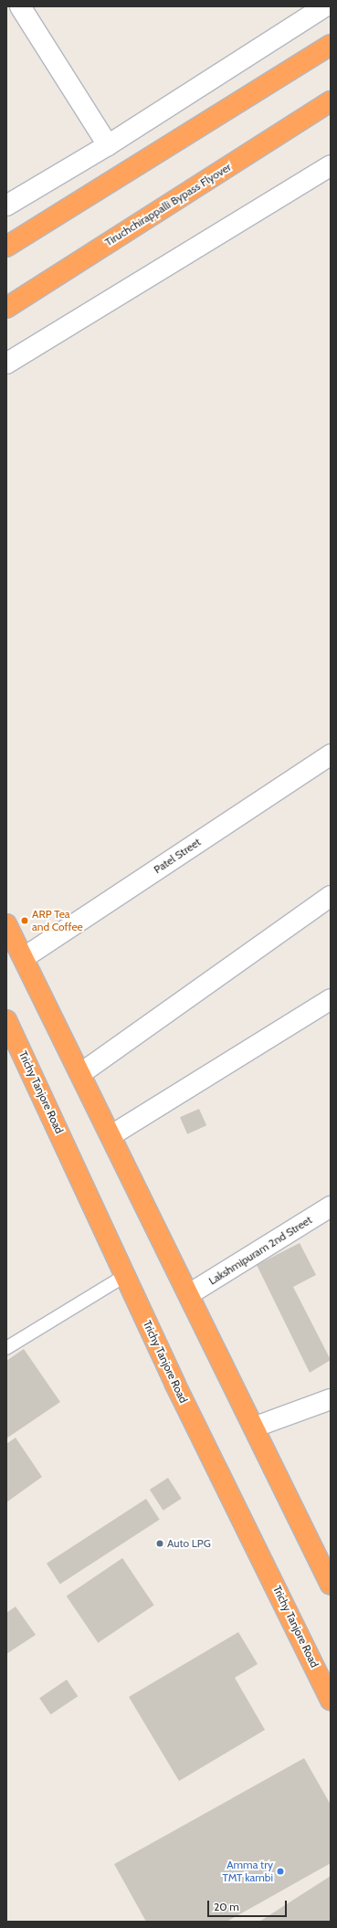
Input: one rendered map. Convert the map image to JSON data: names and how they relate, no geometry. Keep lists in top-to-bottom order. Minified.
{"streets":{"highway":["Tiruchchirappalli Bypass Flyover","Trichy Tanjore Road"],"street":["Patel Street","Lakshmipuram 2nd Street"]},"places":["ARP Tea and Coffee","Auto LPG","Amma try TMT kambi"],"scale_bar":"20 m"}
